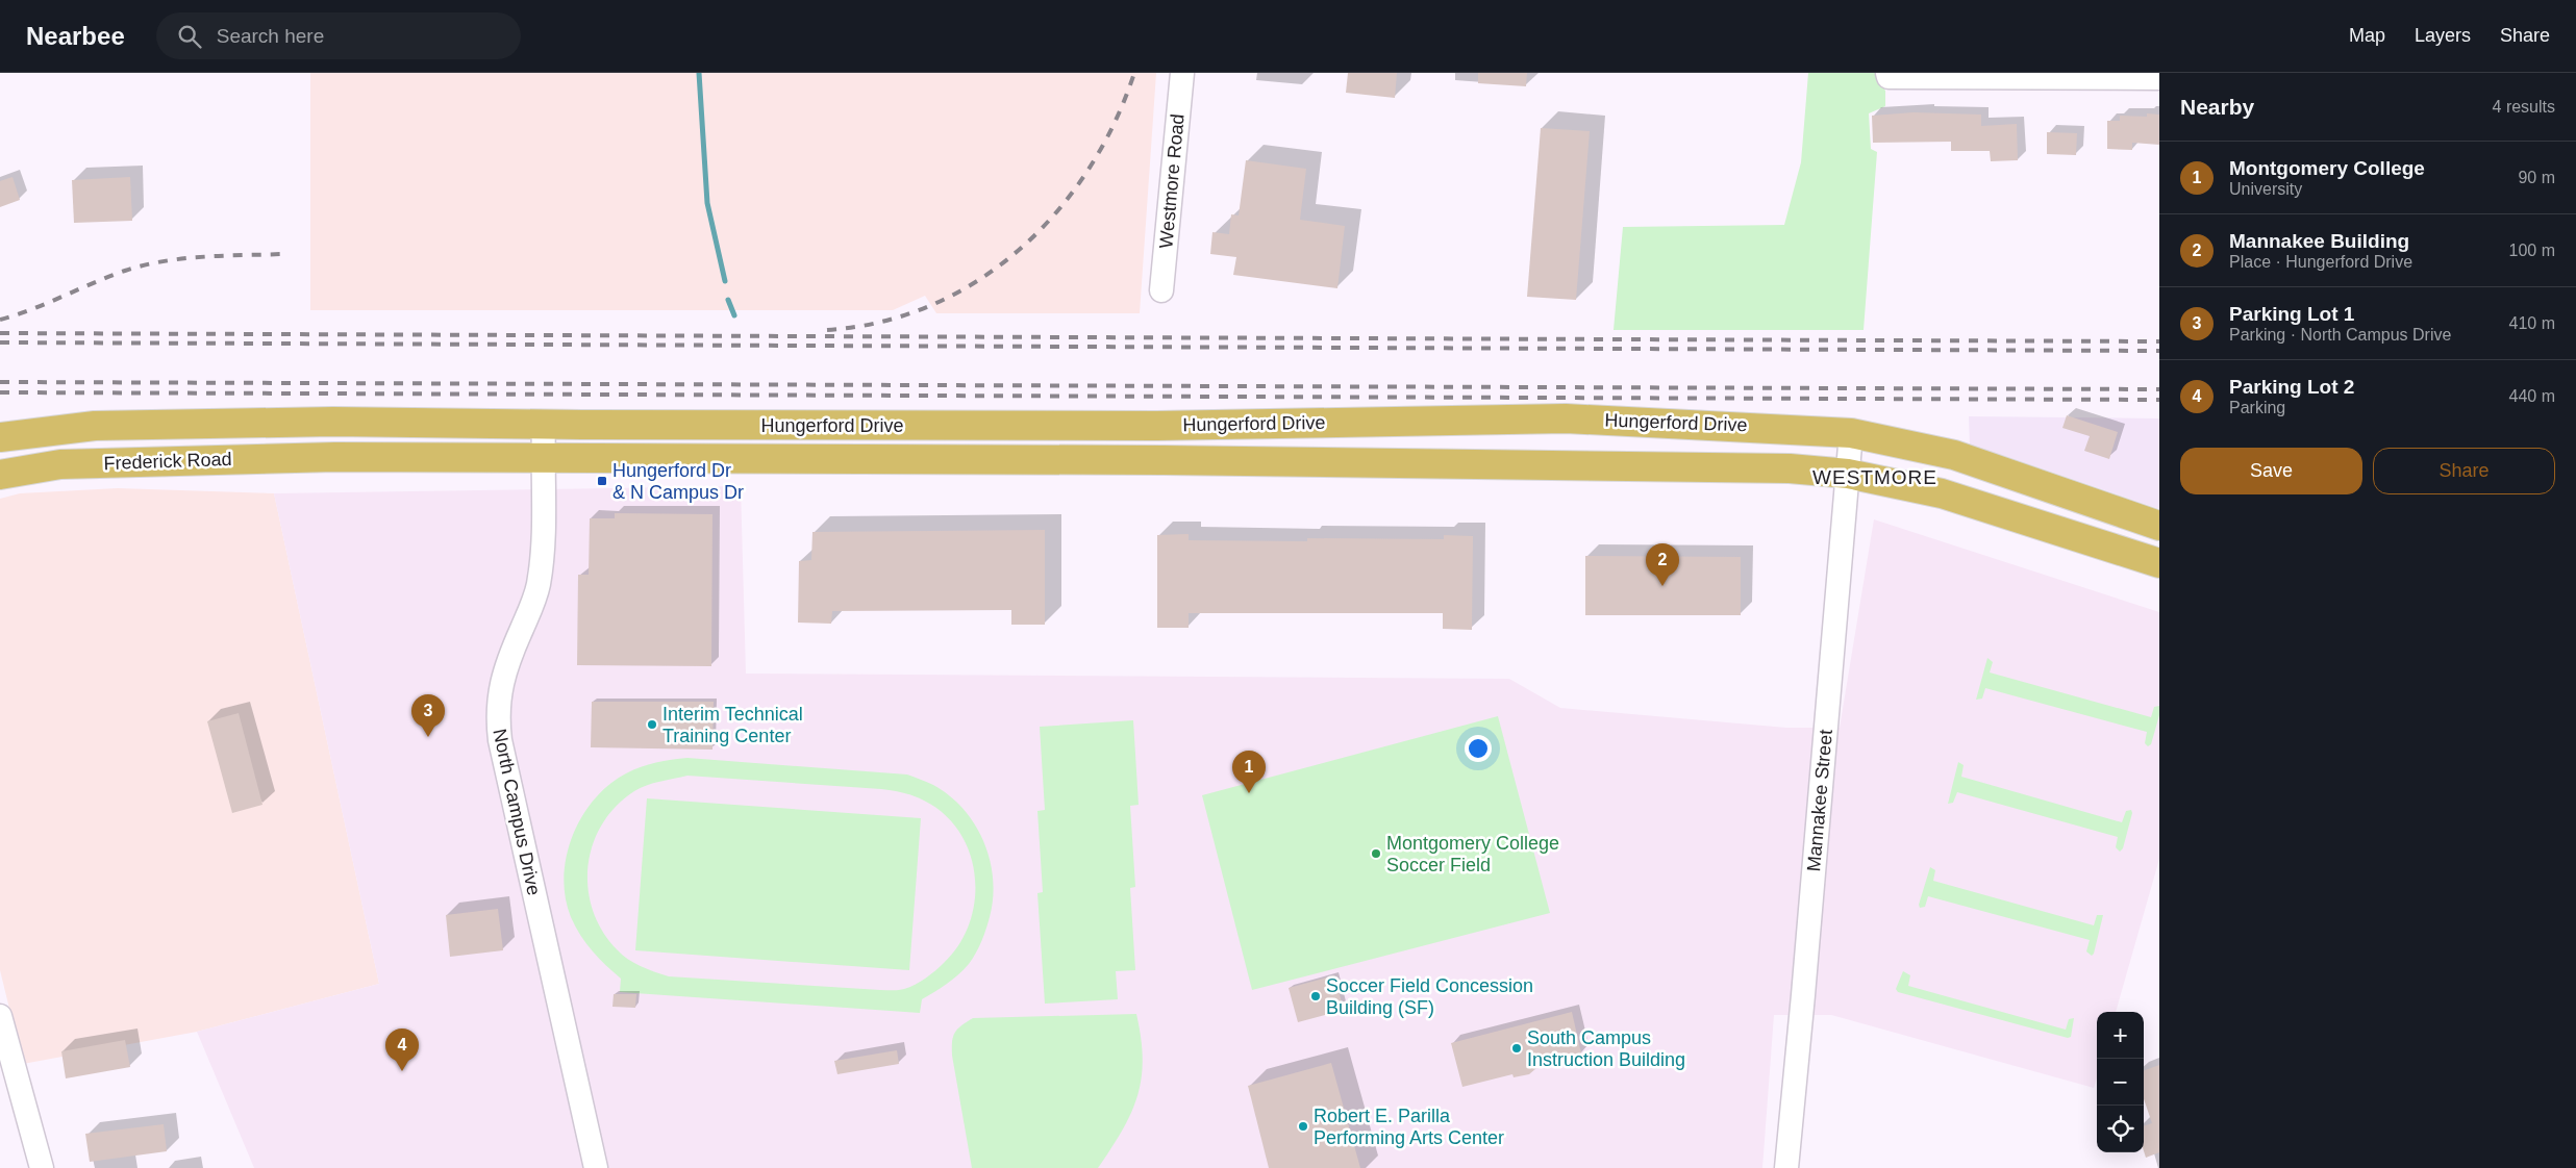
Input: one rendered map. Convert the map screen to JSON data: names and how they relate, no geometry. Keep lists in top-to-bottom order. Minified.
{"streets":{"main road":["Hungerford Drive","Frederick Road"],"street":["Westmore Road","Mannakee Street","North Campus Drive"]},"crossings":[["Hungerford Drive","Frederick Road"],["Hungerford Drive","Mannakee Street"],["Hungerford Drive","North Campus Drive"]],"districts":["WESTMORE"],"places":{"transit":["Hungerford Dr & N Campus Dr"],"other":["Interim Technical Training Center","Montgomery College Soccer Field","Soccer Field Concession Building (SF)","South Campus Instruction Building","Robert E. Parilla Performing Arts Center"]},"page":{"header":"Nearbee","search":"Search here","nav":["Map","Layers","Share"],"heading":["Nearby","4 results"],"list":[{"mark":"1","name":"Montgomery College","note":"University","value":"90 m"},{"mark":"2","name":"Mannakee Building","note":"Place · Hungerford Drive","value":"100 m"},{"mark":"3","name":"Parking Lot 1","note":"Parking · North Campus Drive","value":"410 m"},{"mark":"4","name":"Parking Lot 2","note":"Parking","value":"440 m"}],"buttons":["Save","Share"],"pins":["2","3","1","4"],"map_buttons":["+","−"]}}
